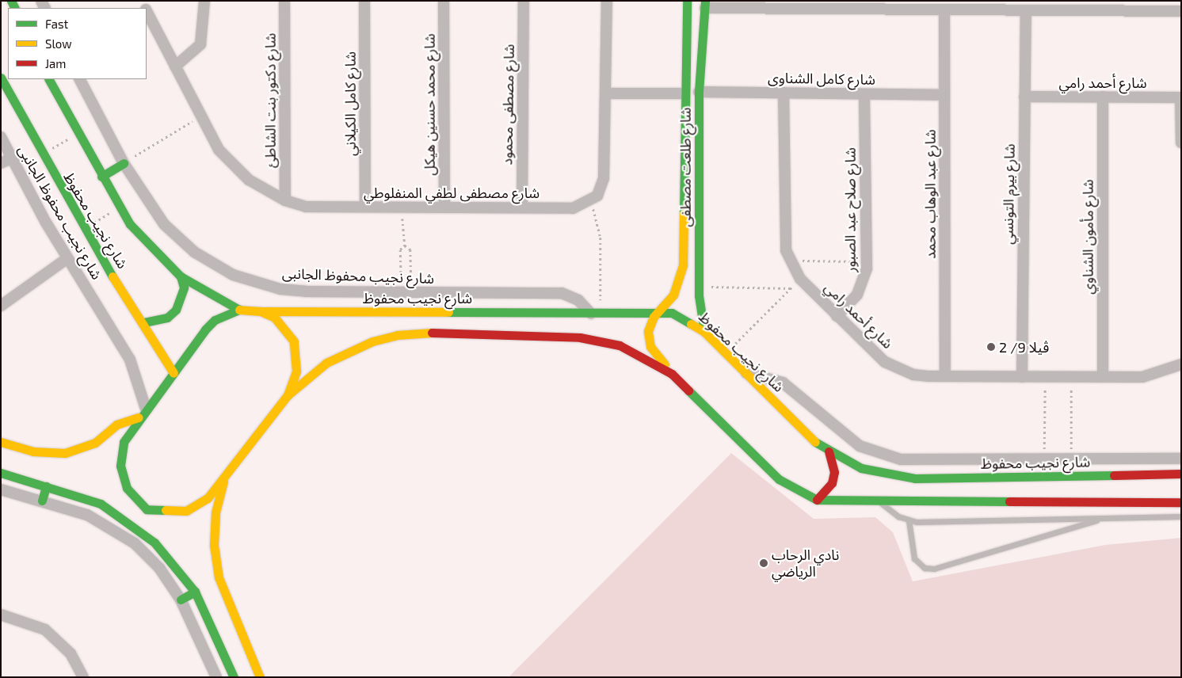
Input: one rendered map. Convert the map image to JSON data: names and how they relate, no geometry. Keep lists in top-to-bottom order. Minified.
{"streets":{"street":["شارع كامل الشناوى","شارع أحمد رامي","شارع دكتور بنت الشاطئ","شارع كامل الكيلاني","شارع محمد حسنين هيكل","شارع مصطفى محمود","شارع طلعت مصطفى","شارع مصطفى لطفي المنفلوطي","شارع عبد الوهاب محمد","شارع بيرم التونسي","شارع صلاح عبد الصبور","شارع نجيب محفوظ الجانبى","شارع نجيب محفوظ","شارع مأمون الشناوي"]},"crossings":[["شارع كامل الشناوى","شارع أحمد رامي"],["شارع كامل الشناوى","شارع طلعت مصطفى"],["شارع كامل الشناوى","شارع عبد الوهاب محمد"],["شارع كامل الشناوى","شارع صلاح عبد الصبور"],["شارع أحمد رامي","شارع عبد الوهاب محمد"],["شارع أحمد رامي","شارع بيرم التونسي"],["شارع أحمد رامي","شارع صلاح عبد الصبور"],["شارع أحمد رامي","شارع مأمون الشناوي"],["شارع دكتور بنت الشاطئ","شارع مصطفى لطفي المنفلوطي"],["شارع كامل الكيلاني","شارع مصطفى لطفي المنفلوطي"],["شارع محمد حسنين هيكل","شارع مصطفى لطفي المنفلوطي"],["شارع مصطفى محمود","شارع مصطفى لطفي المنفلوطي"],["شارع طلعت مصطفى","شارع نجيب محفوظ"],["شارع نجيب محفوظ الجانبى","شارع نجيب محفوظ"]],"places":["ڤيلا 9/ 2","نادي الرحاب الرياضي"],"legend":["Fast","Slow","Jam"]}
